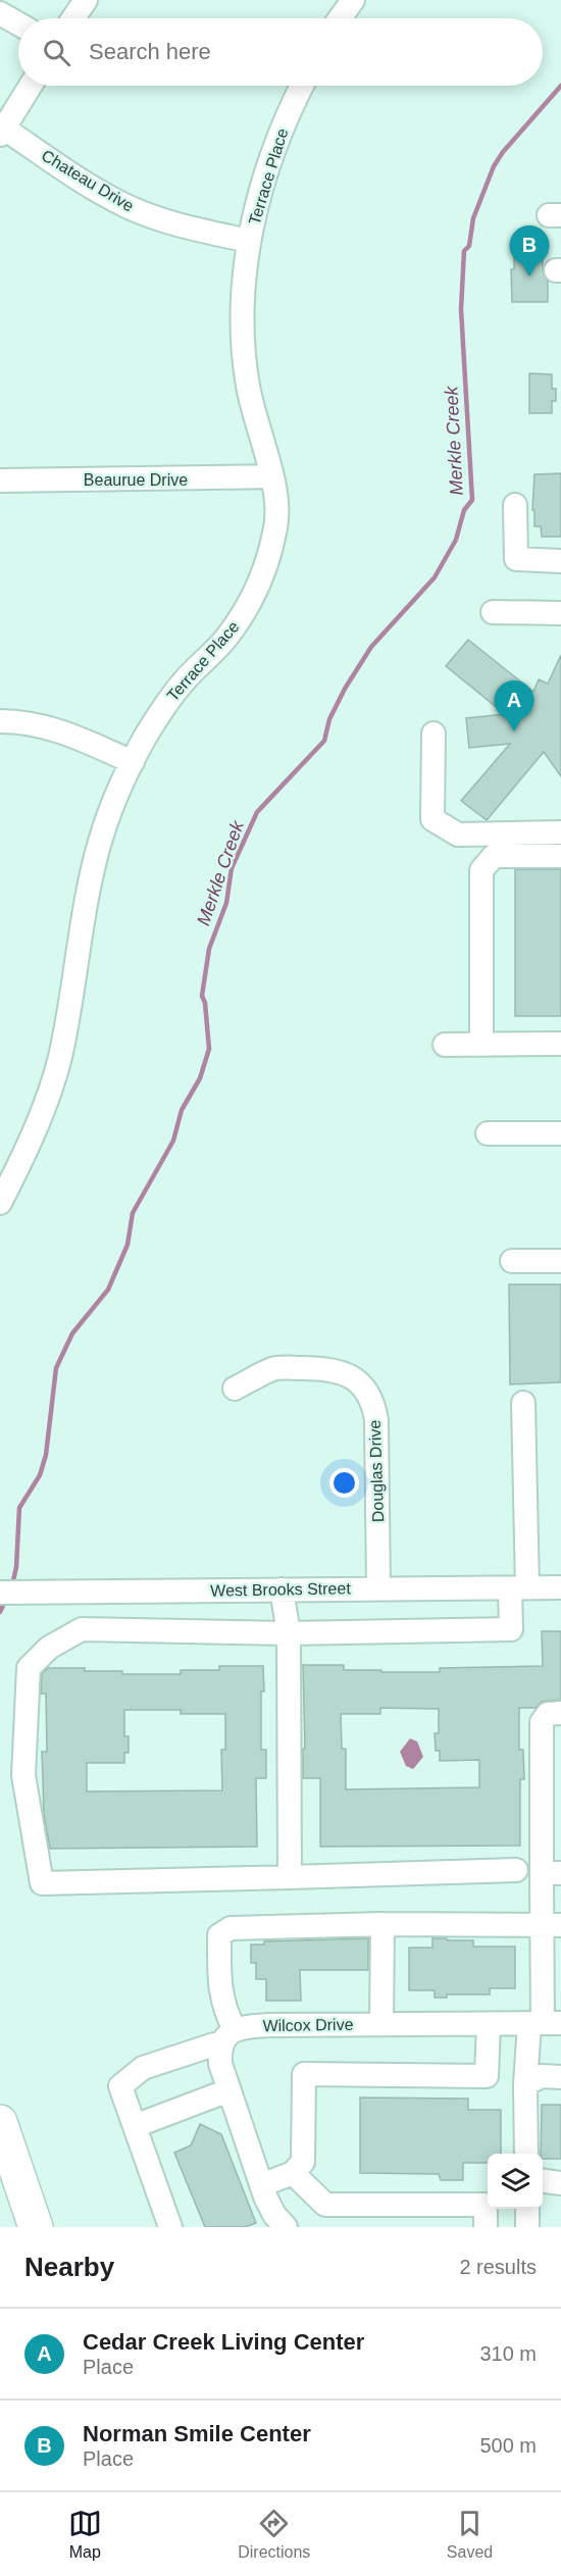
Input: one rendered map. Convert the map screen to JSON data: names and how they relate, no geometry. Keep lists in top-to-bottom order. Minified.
{"streets":{"street":["Terrace Place","Chateau Drive","Beaurue Drive","Douglas Drive","West Brooks Street","Wilcox Drive"]},"crossings":[["Terrace Place","Chateau Drive"],["Terrace Place","Beaurue Drive"],["Douglas Drive","West Brooks Street"]],"water":["Merkle Creek"],"page":{"search":"Search here","pins":["B","A"],"heading":["Nearby","2 results"],"list":[{"mark":"A","name":"Cedar Creek Living Center","note":"Place","value":"310 m"},{"mark":"B","name":"Norman Smile Center","note":"Place","value":"500 m"}],"nav":["Map","Directions","Saved"]}}
